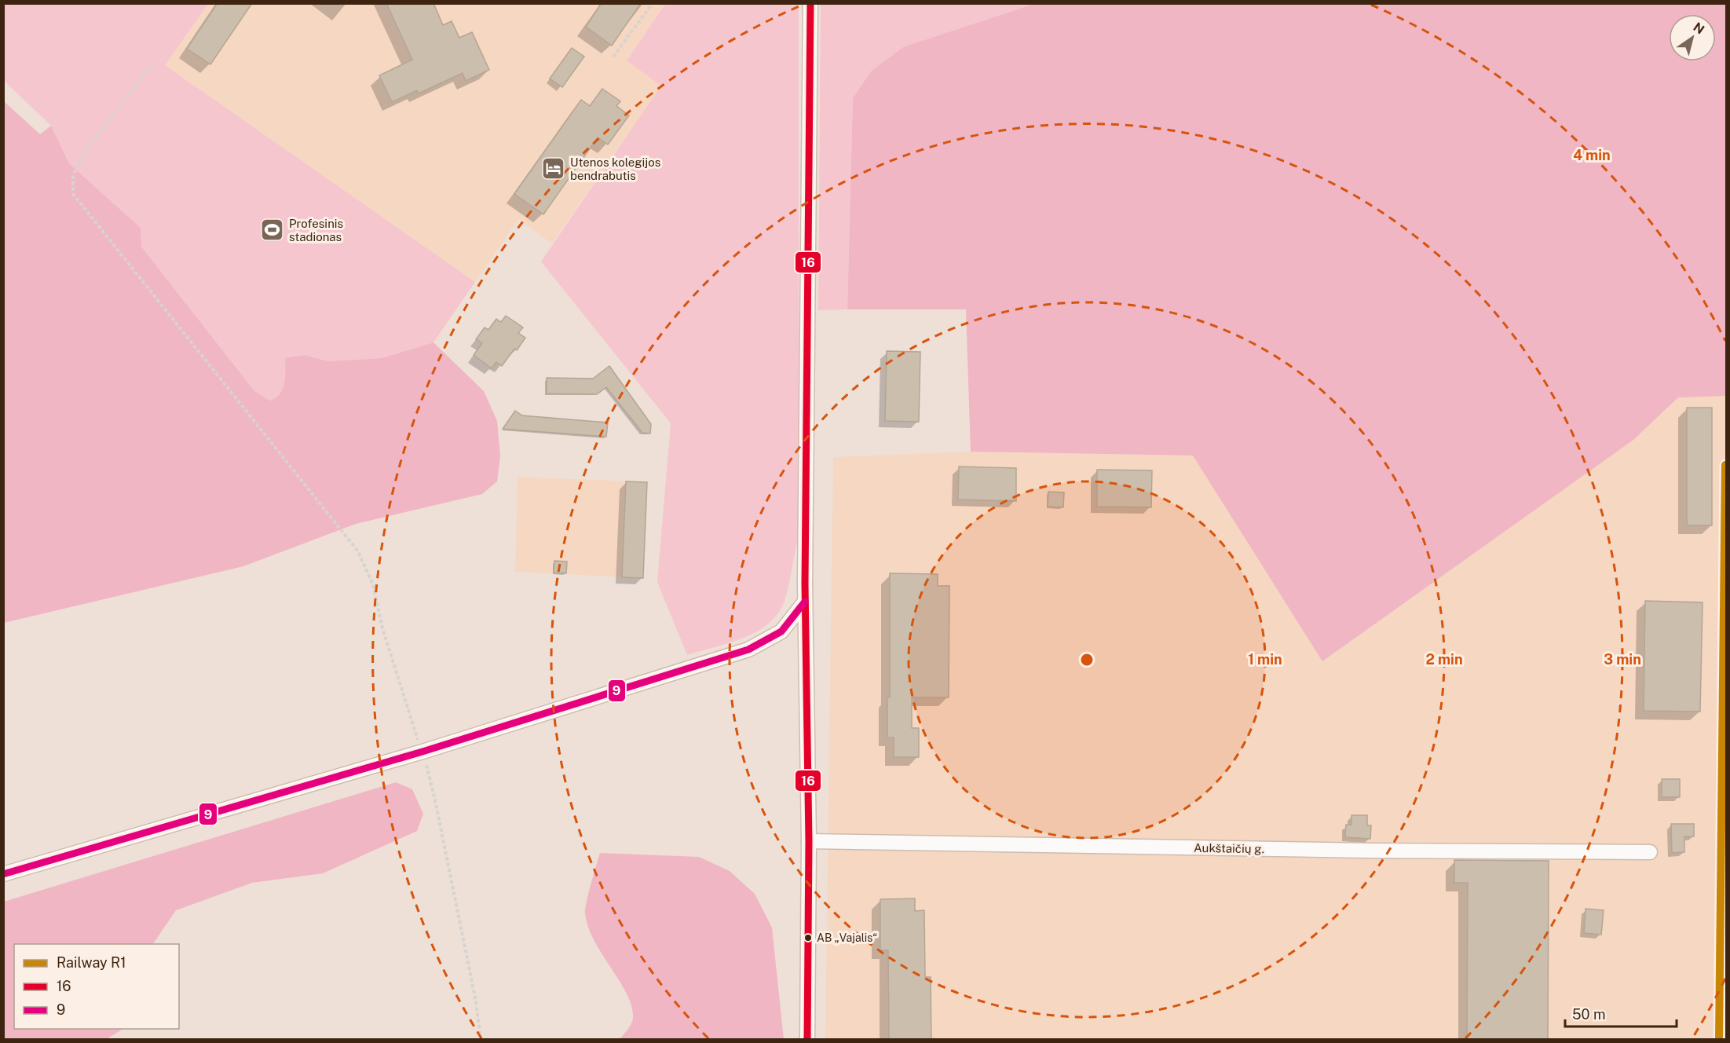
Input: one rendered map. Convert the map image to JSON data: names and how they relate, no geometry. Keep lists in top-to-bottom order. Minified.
{"streets":{"street":["Aukštaičių g."]},"places":{"hotel":["Utenos kolegijos bendrabutis"],"sports":["Profesinis stadionas"],"other":["AB „Vajalis“"]},"lines":["transit line 16","rail line R1","transit line 9"],"legend":["Railway R1","16","9"],"scale_bar":"50 m","north":"top right","rings":["4 min","1 min","2 min","3 min"]}
